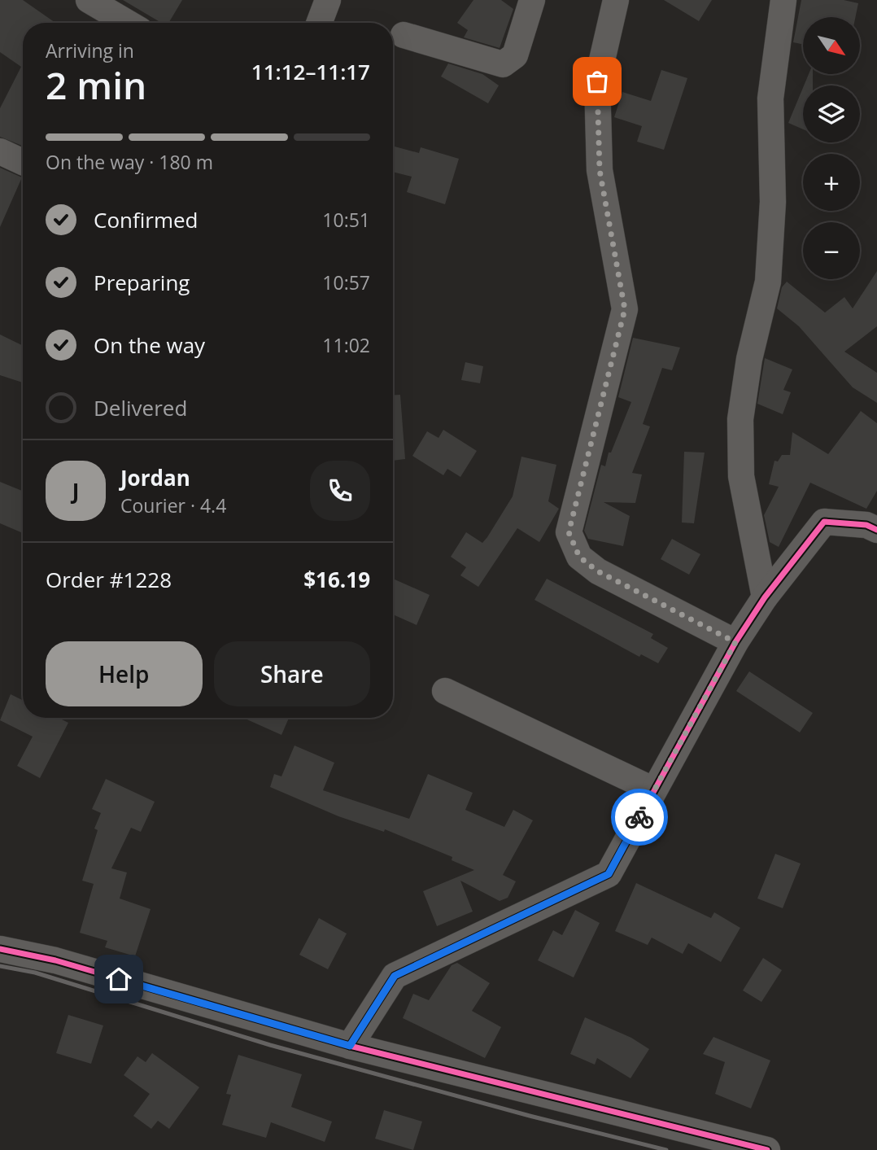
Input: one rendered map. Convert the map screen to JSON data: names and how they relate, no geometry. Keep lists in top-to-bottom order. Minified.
{"north":"bottom right","page":{"map_buttons":["+","−"],"heading":["2 min","Arriving in","11:12–11:17"],"panel":["Jordan","Courier · 4.4","Order #1228","$16.19"],"bar":"On the way · 180 m","list":[["Confirmed","10:51"],["Preparing","10:57"],["On the way","11:02"],"Delivered"],"round":"J","buttons":["Help","Share"]}}
